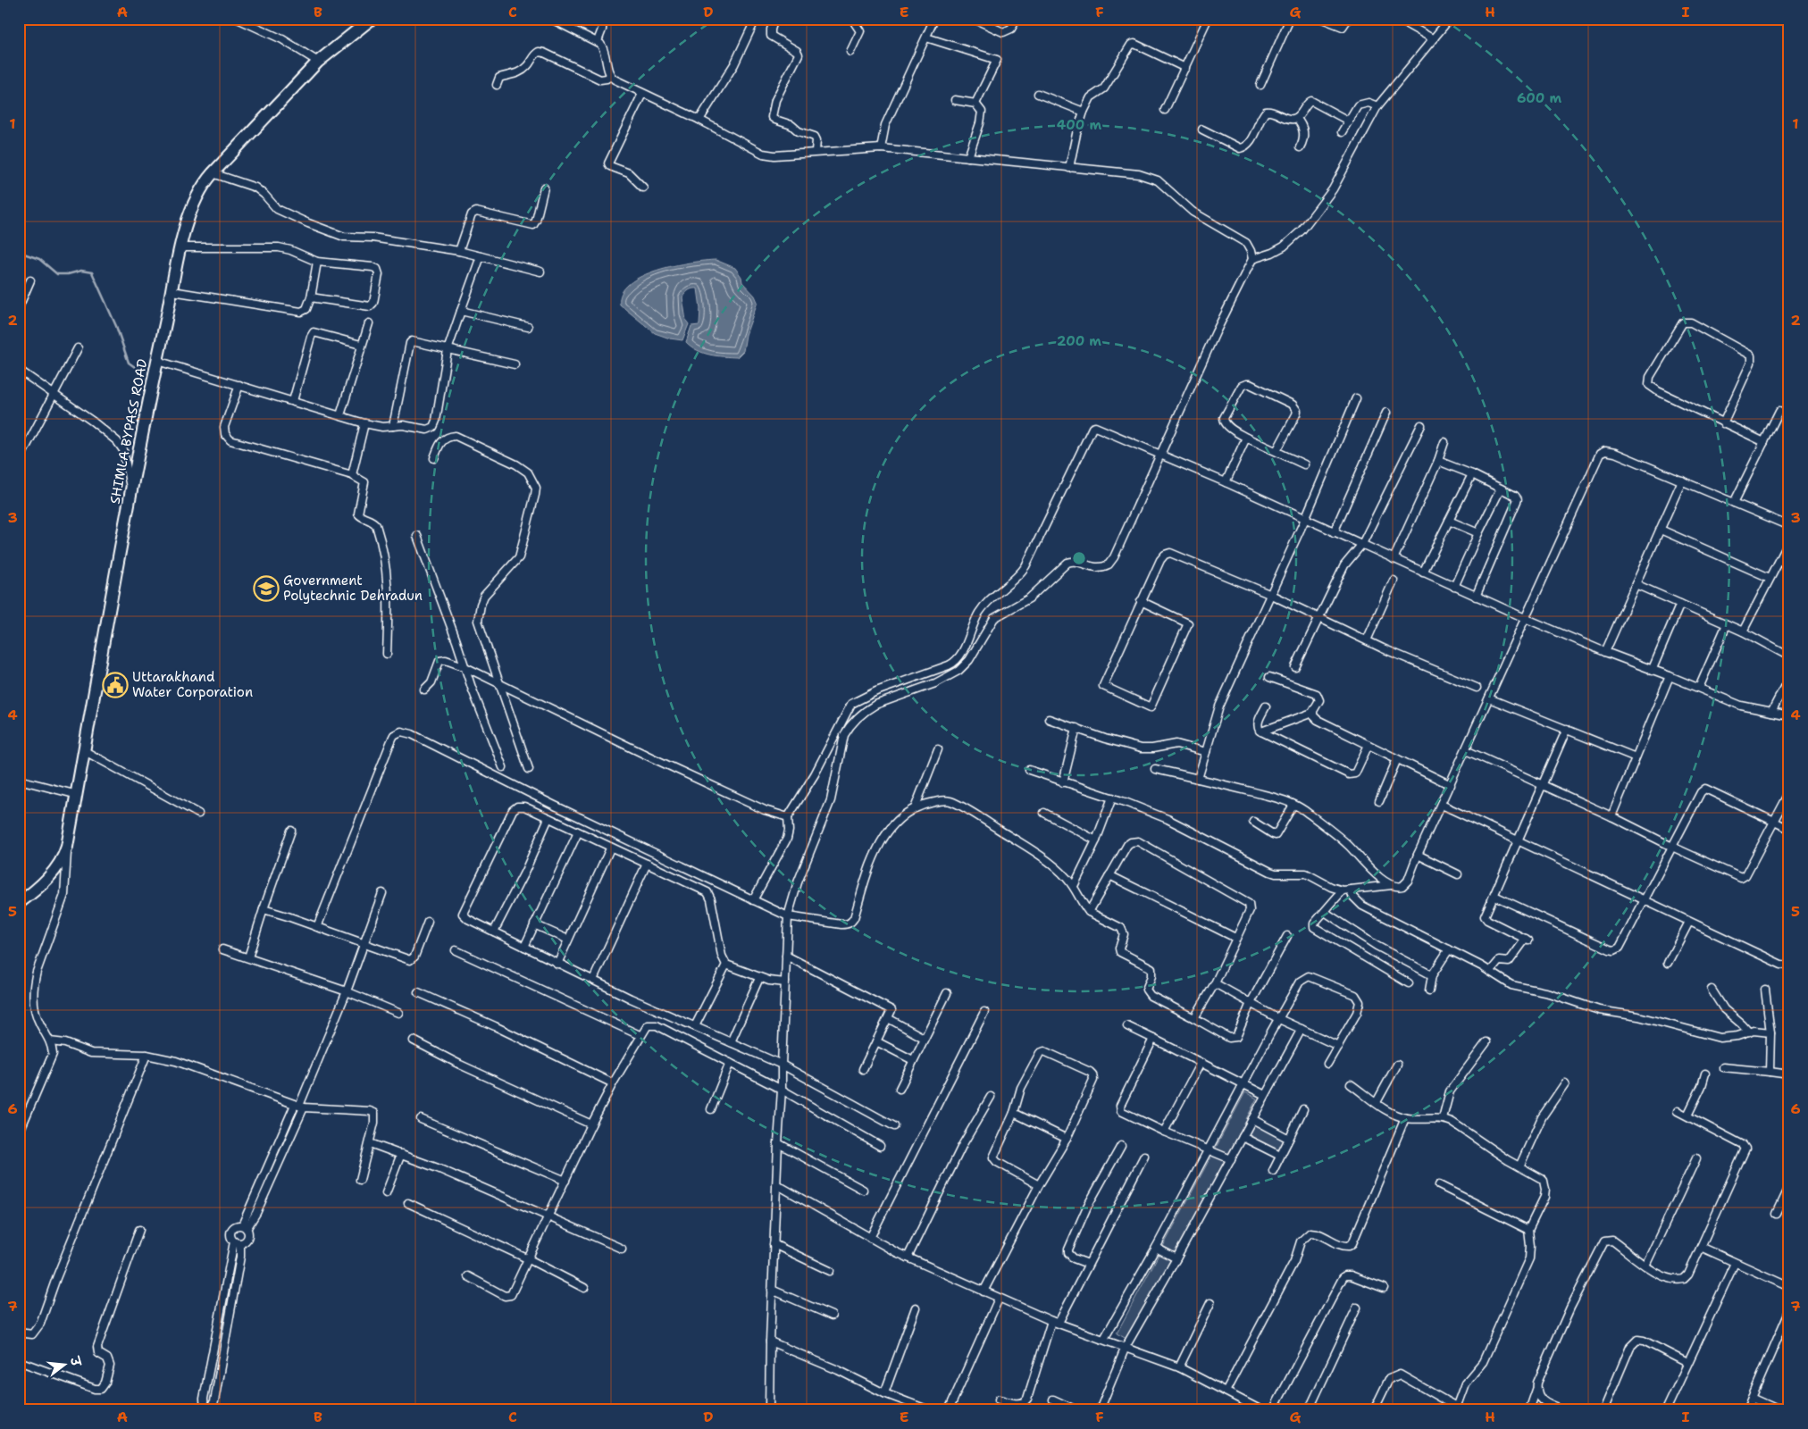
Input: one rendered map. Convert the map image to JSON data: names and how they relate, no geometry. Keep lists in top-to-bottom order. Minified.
{"streets":{"highway":["SHIMLA BYPASS ROAD"]},"places":{"school or university":["Government Polytechnic Dehradun"],"public building":["Uttarakhand Water Corporation"]},"north":"right","grid":{"columns":["A","B","C","D","E","F","G","H","I"],"rows":["1","2","3","4","5","6","7"]},"rings":["600 m","400 m","200 m"]}
